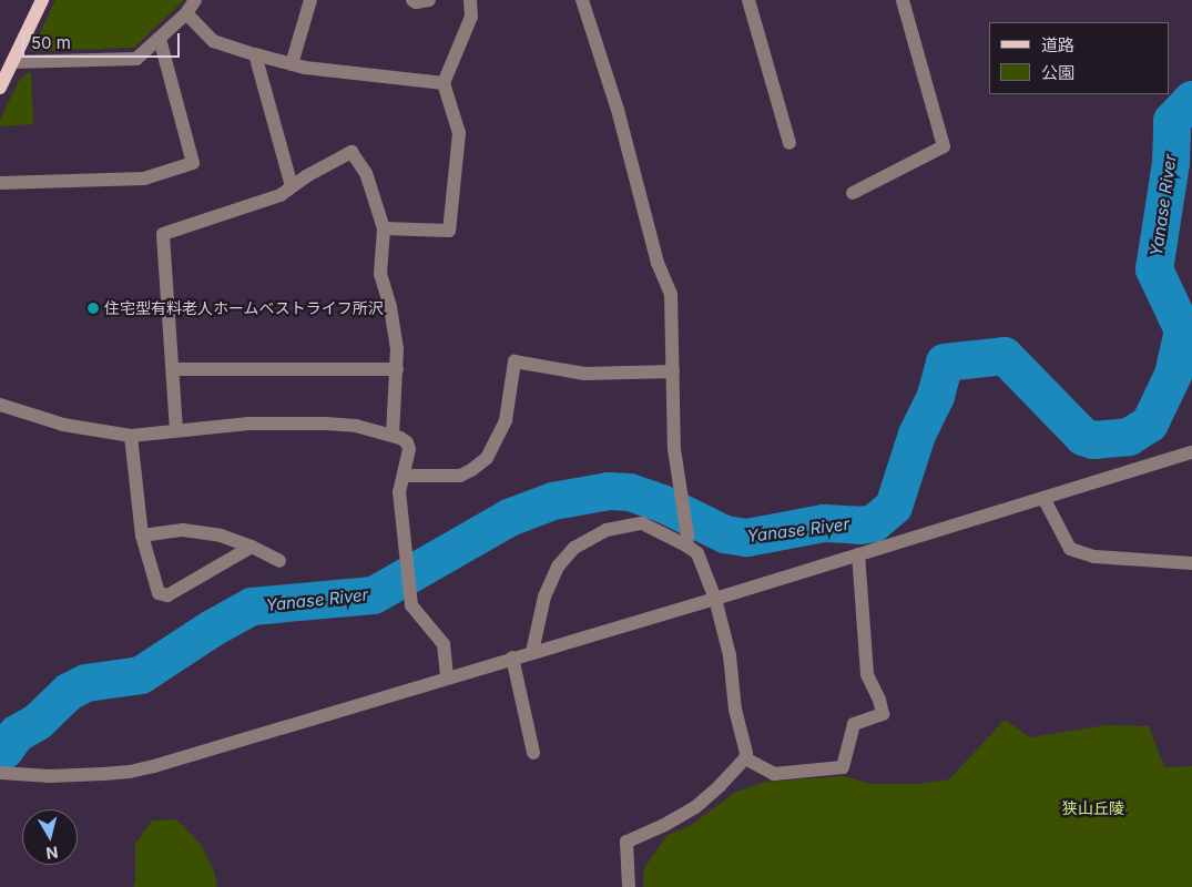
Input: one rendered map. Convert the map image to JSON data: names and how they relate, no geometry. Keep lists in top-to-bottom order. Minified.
{"water":["Yanase River"],"parks":["狭山丘陵"],"places":["住宅型有料老人ホームベストライフ所沢"],"legend":["道路","公園"],"scale_bar":"50 m","north":"bottom"}
